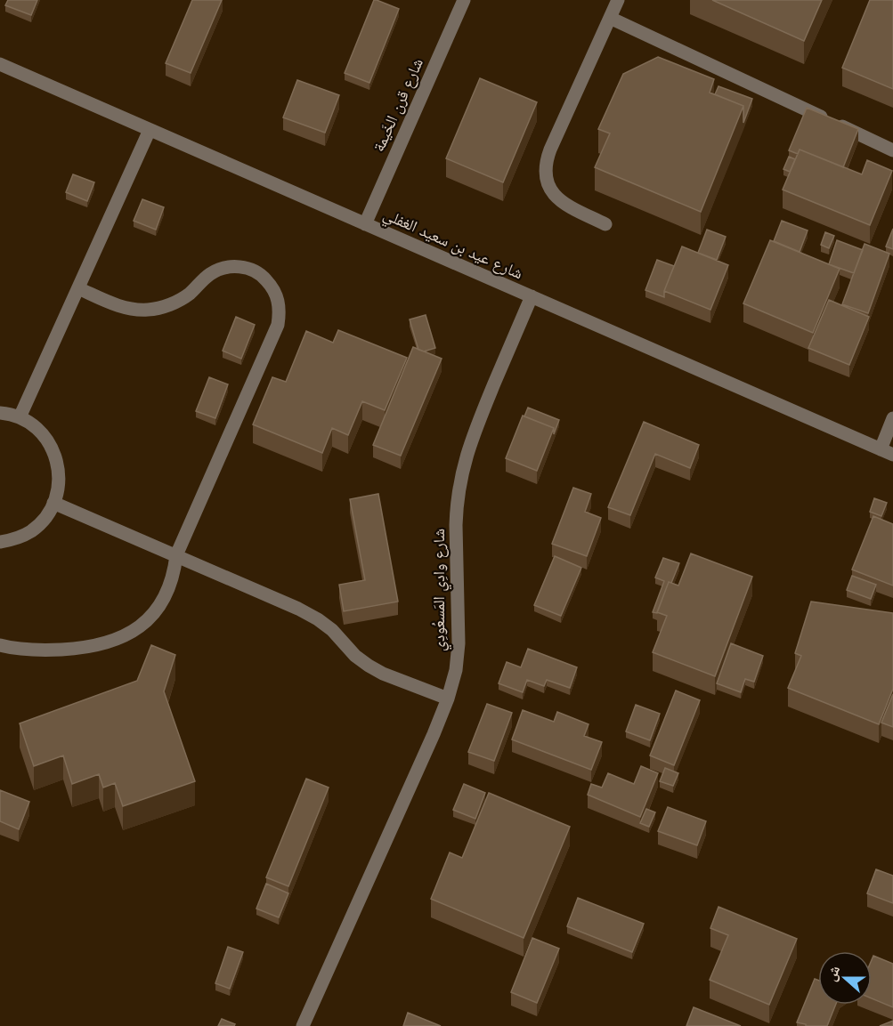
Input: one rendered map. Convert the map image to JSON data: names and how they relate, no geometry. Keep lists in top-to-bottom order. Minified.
{"streets":{"street":["شارع قرن الخَيمة","شارع عيد بن سعيد الغفلي","شارع وادِي المَسعُودِي"]},"crossings":[["شارع قرن الخَيمة","شارع عيد بن سعيد الغفلي"],["شارع عيد بن سعيد الغفلي","شارع وادِي المَسعُودِي"]],"north":"left"}
